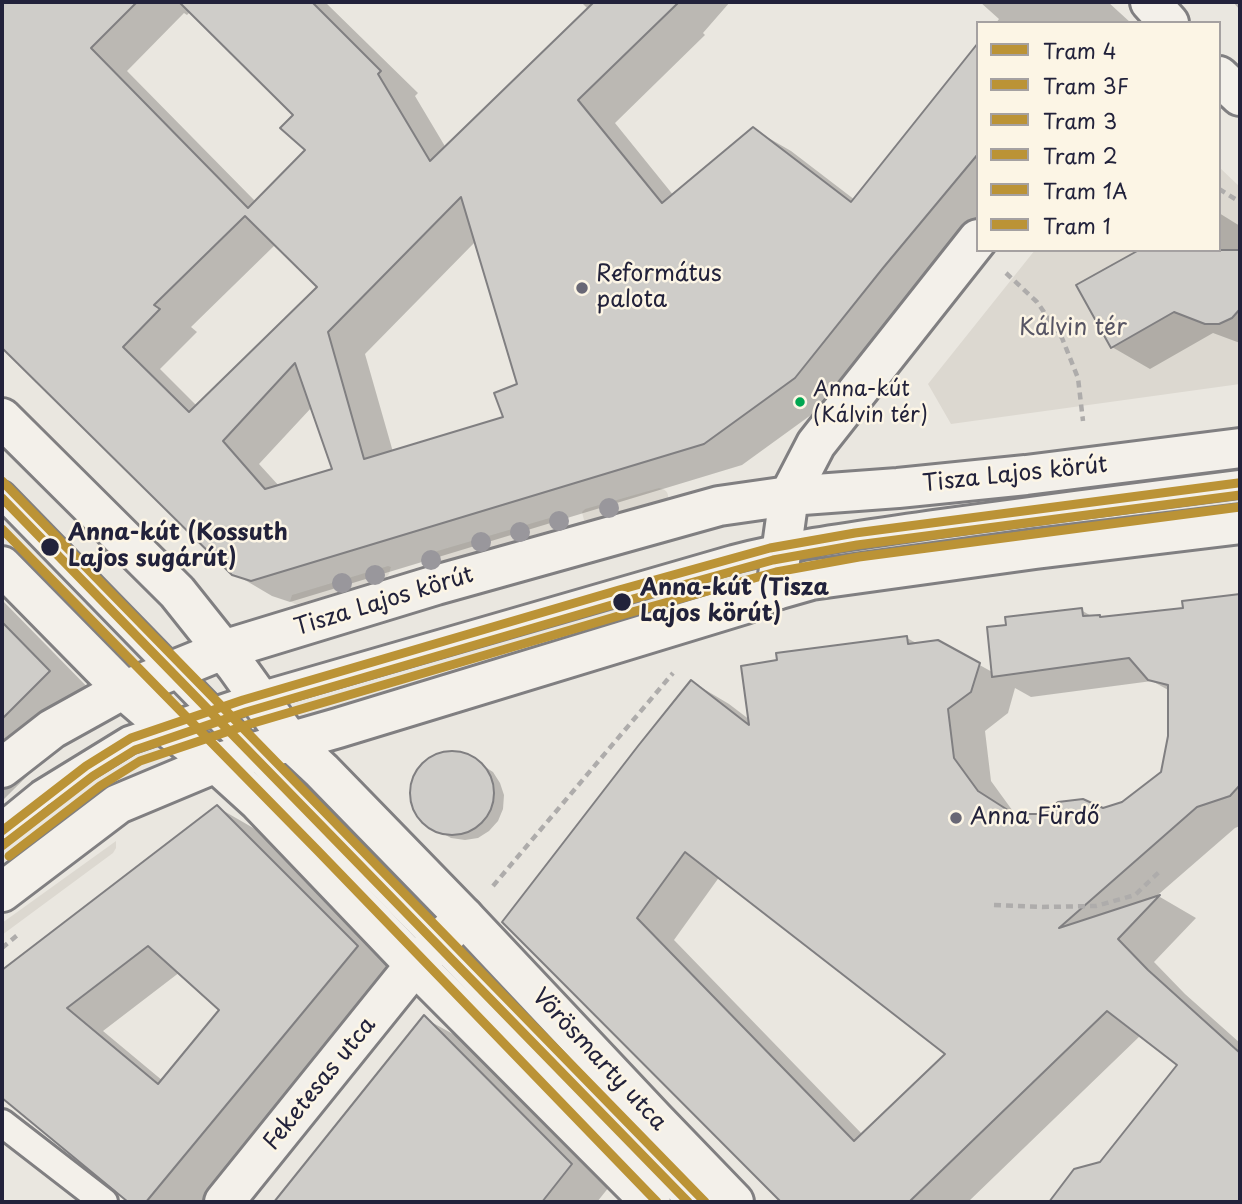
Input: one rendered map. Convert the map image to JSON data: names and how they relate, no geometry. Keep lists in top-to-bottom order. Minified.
{"streets":{"street":["Tisza Lajos körút","Vörösmarty utca","Feketesas utca"]},"crossings":[["Tisza Lajos körút","Vörösmarty utca"],["Vörösmarty utca","Feketesas utca"]],"parks":["Kálvin tér"],"places":["Református palota","Anna-kút (Kálvin tér)","Anna-kút (Kossuth Lajos sugárút)","Anna-kút (Tisza Lajos körút)","Anna Fürdő"],"lines":["tram line 2","tram line 3","tram line 4","tram line 1A","tram line 3F","tram line 1"],"legend":["Tram 4","Tram 3F","Tram 3","Tram 2","Tram 1A","Tram 1"]}
